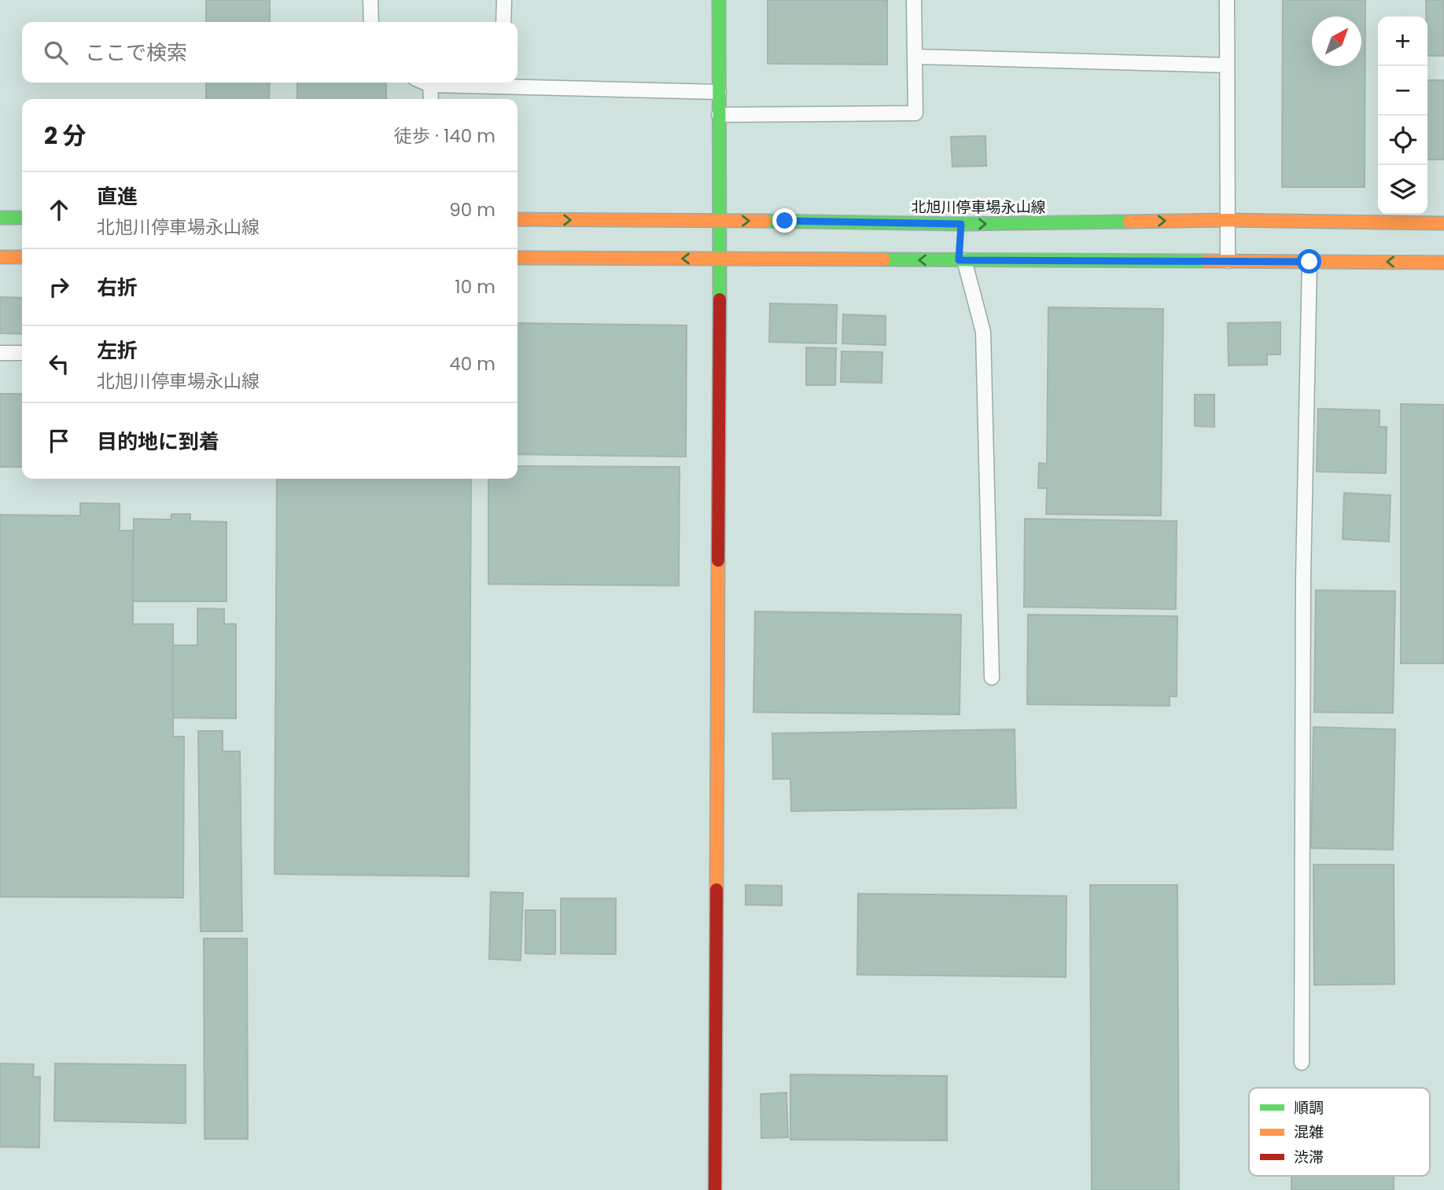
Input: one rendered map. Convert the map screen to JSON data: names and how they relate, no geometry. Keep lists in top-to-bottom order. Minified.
{"streets":{"main road":["北旭川停車場永山線"]},"legend":["順調","混雑","渋滞"],"north":"top right","page":{"map_buttons":["+","−"],"search":"ここで検索","heading":["2 分","徒歩 · 140 m"],"list":[["直進","北旭川停車場永山線","90 m"],["右折","10 m"],["左折","北旭川停車場永山線","40 m"],"目的地に到着"]}}
